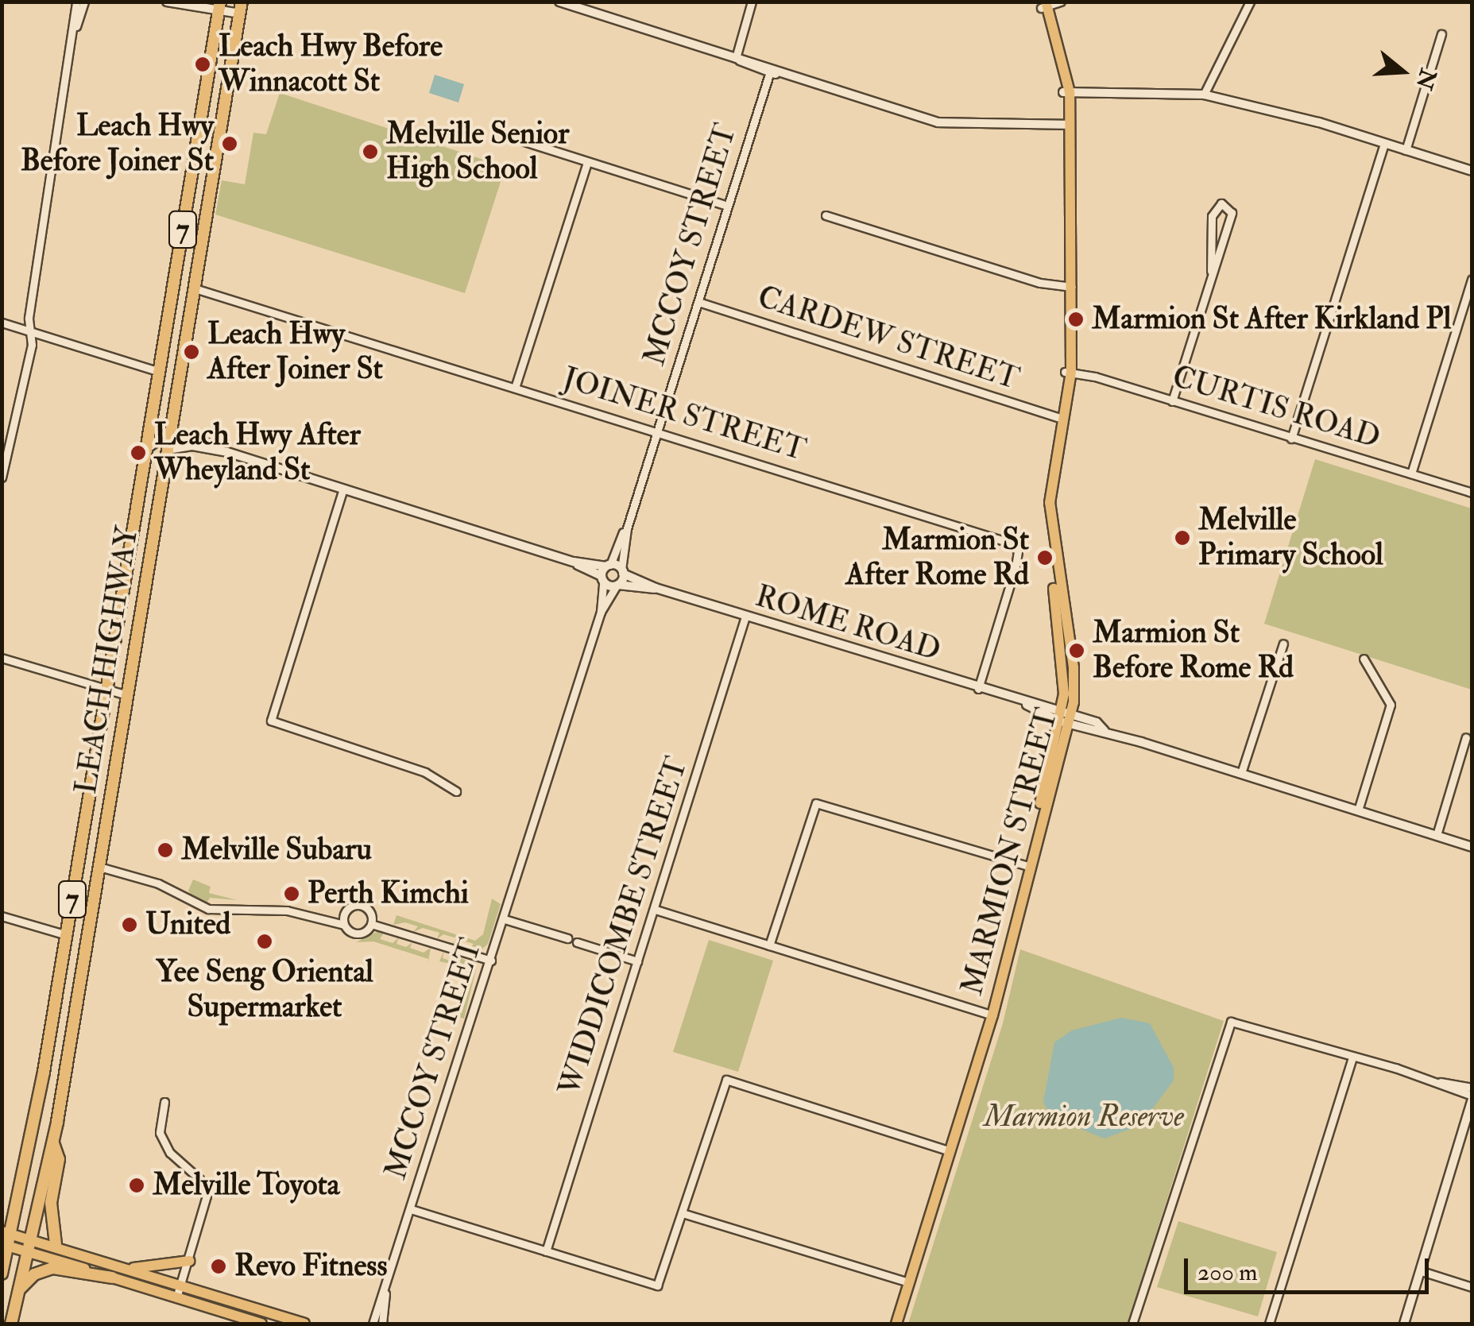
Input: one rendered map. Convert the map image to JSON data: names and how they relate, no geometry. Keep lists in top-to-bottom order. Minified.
{"streets":{"highway":["7","LEACH HIGHWAY"],"main road":["MARMION STREET"],"street":["MCCOY STREET","CARDEW STREET","CURTIS ROAD","JOINER STREET","ROME ROAD","WIDDICOMBE STREET"]},"crossings":[["MCCOY STREET","CARDEW STREET"],["MCCOY STREET","JOINER STREET"],["MCCOY STREET","ROME ROAD"],["CARDEW STREET","MARMION STREET"],["CURTIS ROAD","MARMION STREET"],["JOINER STREET","ROME ROAD"],["JOINER STREET","LEACH HIGHWAY"],["ROME ROAD","MARMION STREET"],["ROME ROAD","WIDDICOMBE STREET"]],"parks":["Marmion Reserve"],"places":["Leach Hwy Before Winnacott St","Leach Hwy Before Joiner St","Melville Senior High School","Marmion St After Kirkland Pl","Leach Hwy After Joiner St","Leach Hwy After Wheyland St","Melville Primary School","Marmion St After Rome Rd","Marmion St Before Rome Rd","Melville Subaru","Perth Kimchi","United","Yee Seng Oriental Supermarket","Melville Toyota","Revo Fitness"],"scale_bar":"200 m","north":"right"}
